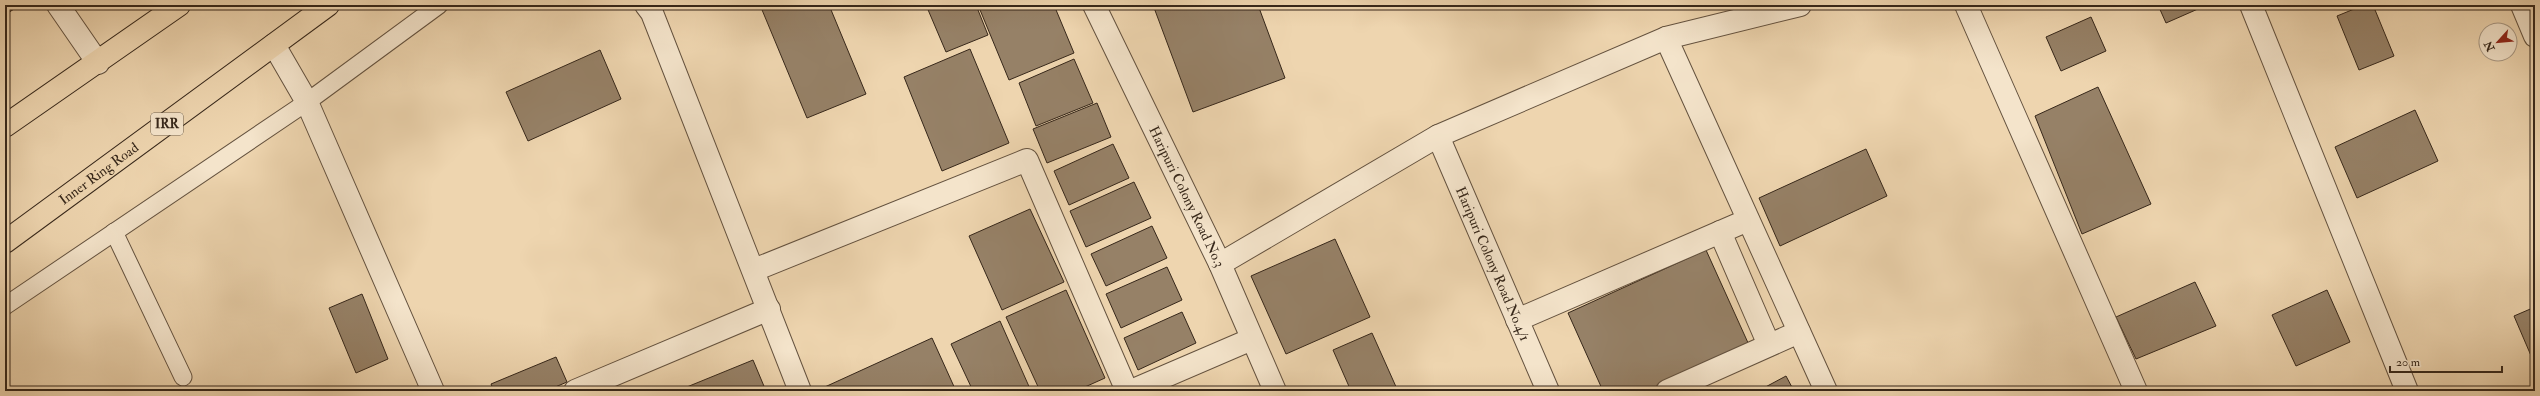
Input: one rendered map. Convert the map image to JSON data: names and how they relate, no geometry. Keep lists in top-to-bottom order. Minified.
{"streets":{"highway":["IRR","Inner Ring Road"],"street":["Haripuri Colony Road No.3","Haripuri Colony Road No.4/1"]},"scale_bar":"20 m","north":"bottom left"}
